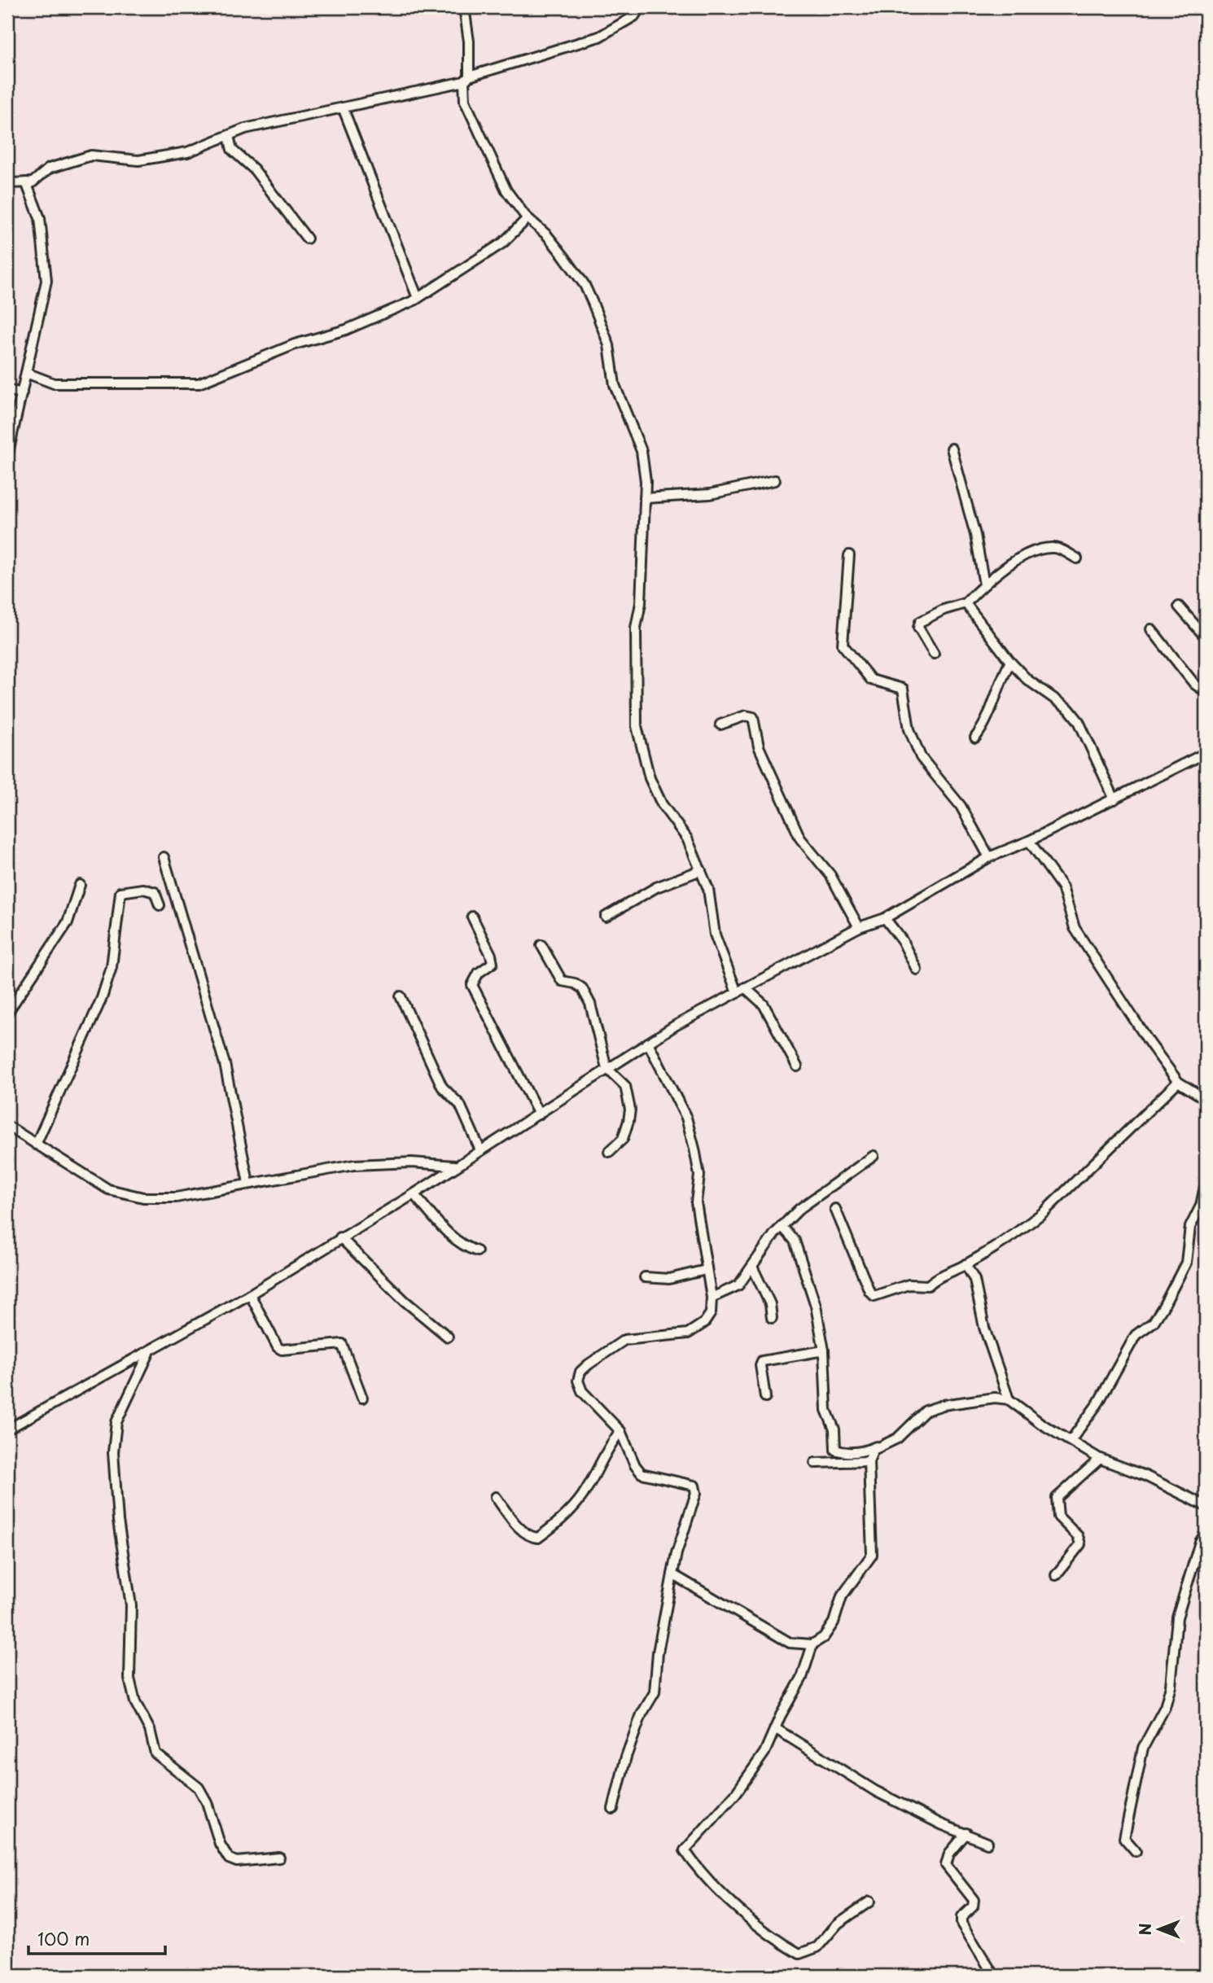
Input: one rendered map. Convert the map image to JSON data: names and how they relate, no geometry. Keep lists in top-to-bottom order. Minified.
{"scale_bar":"100 m","north":"left"}
